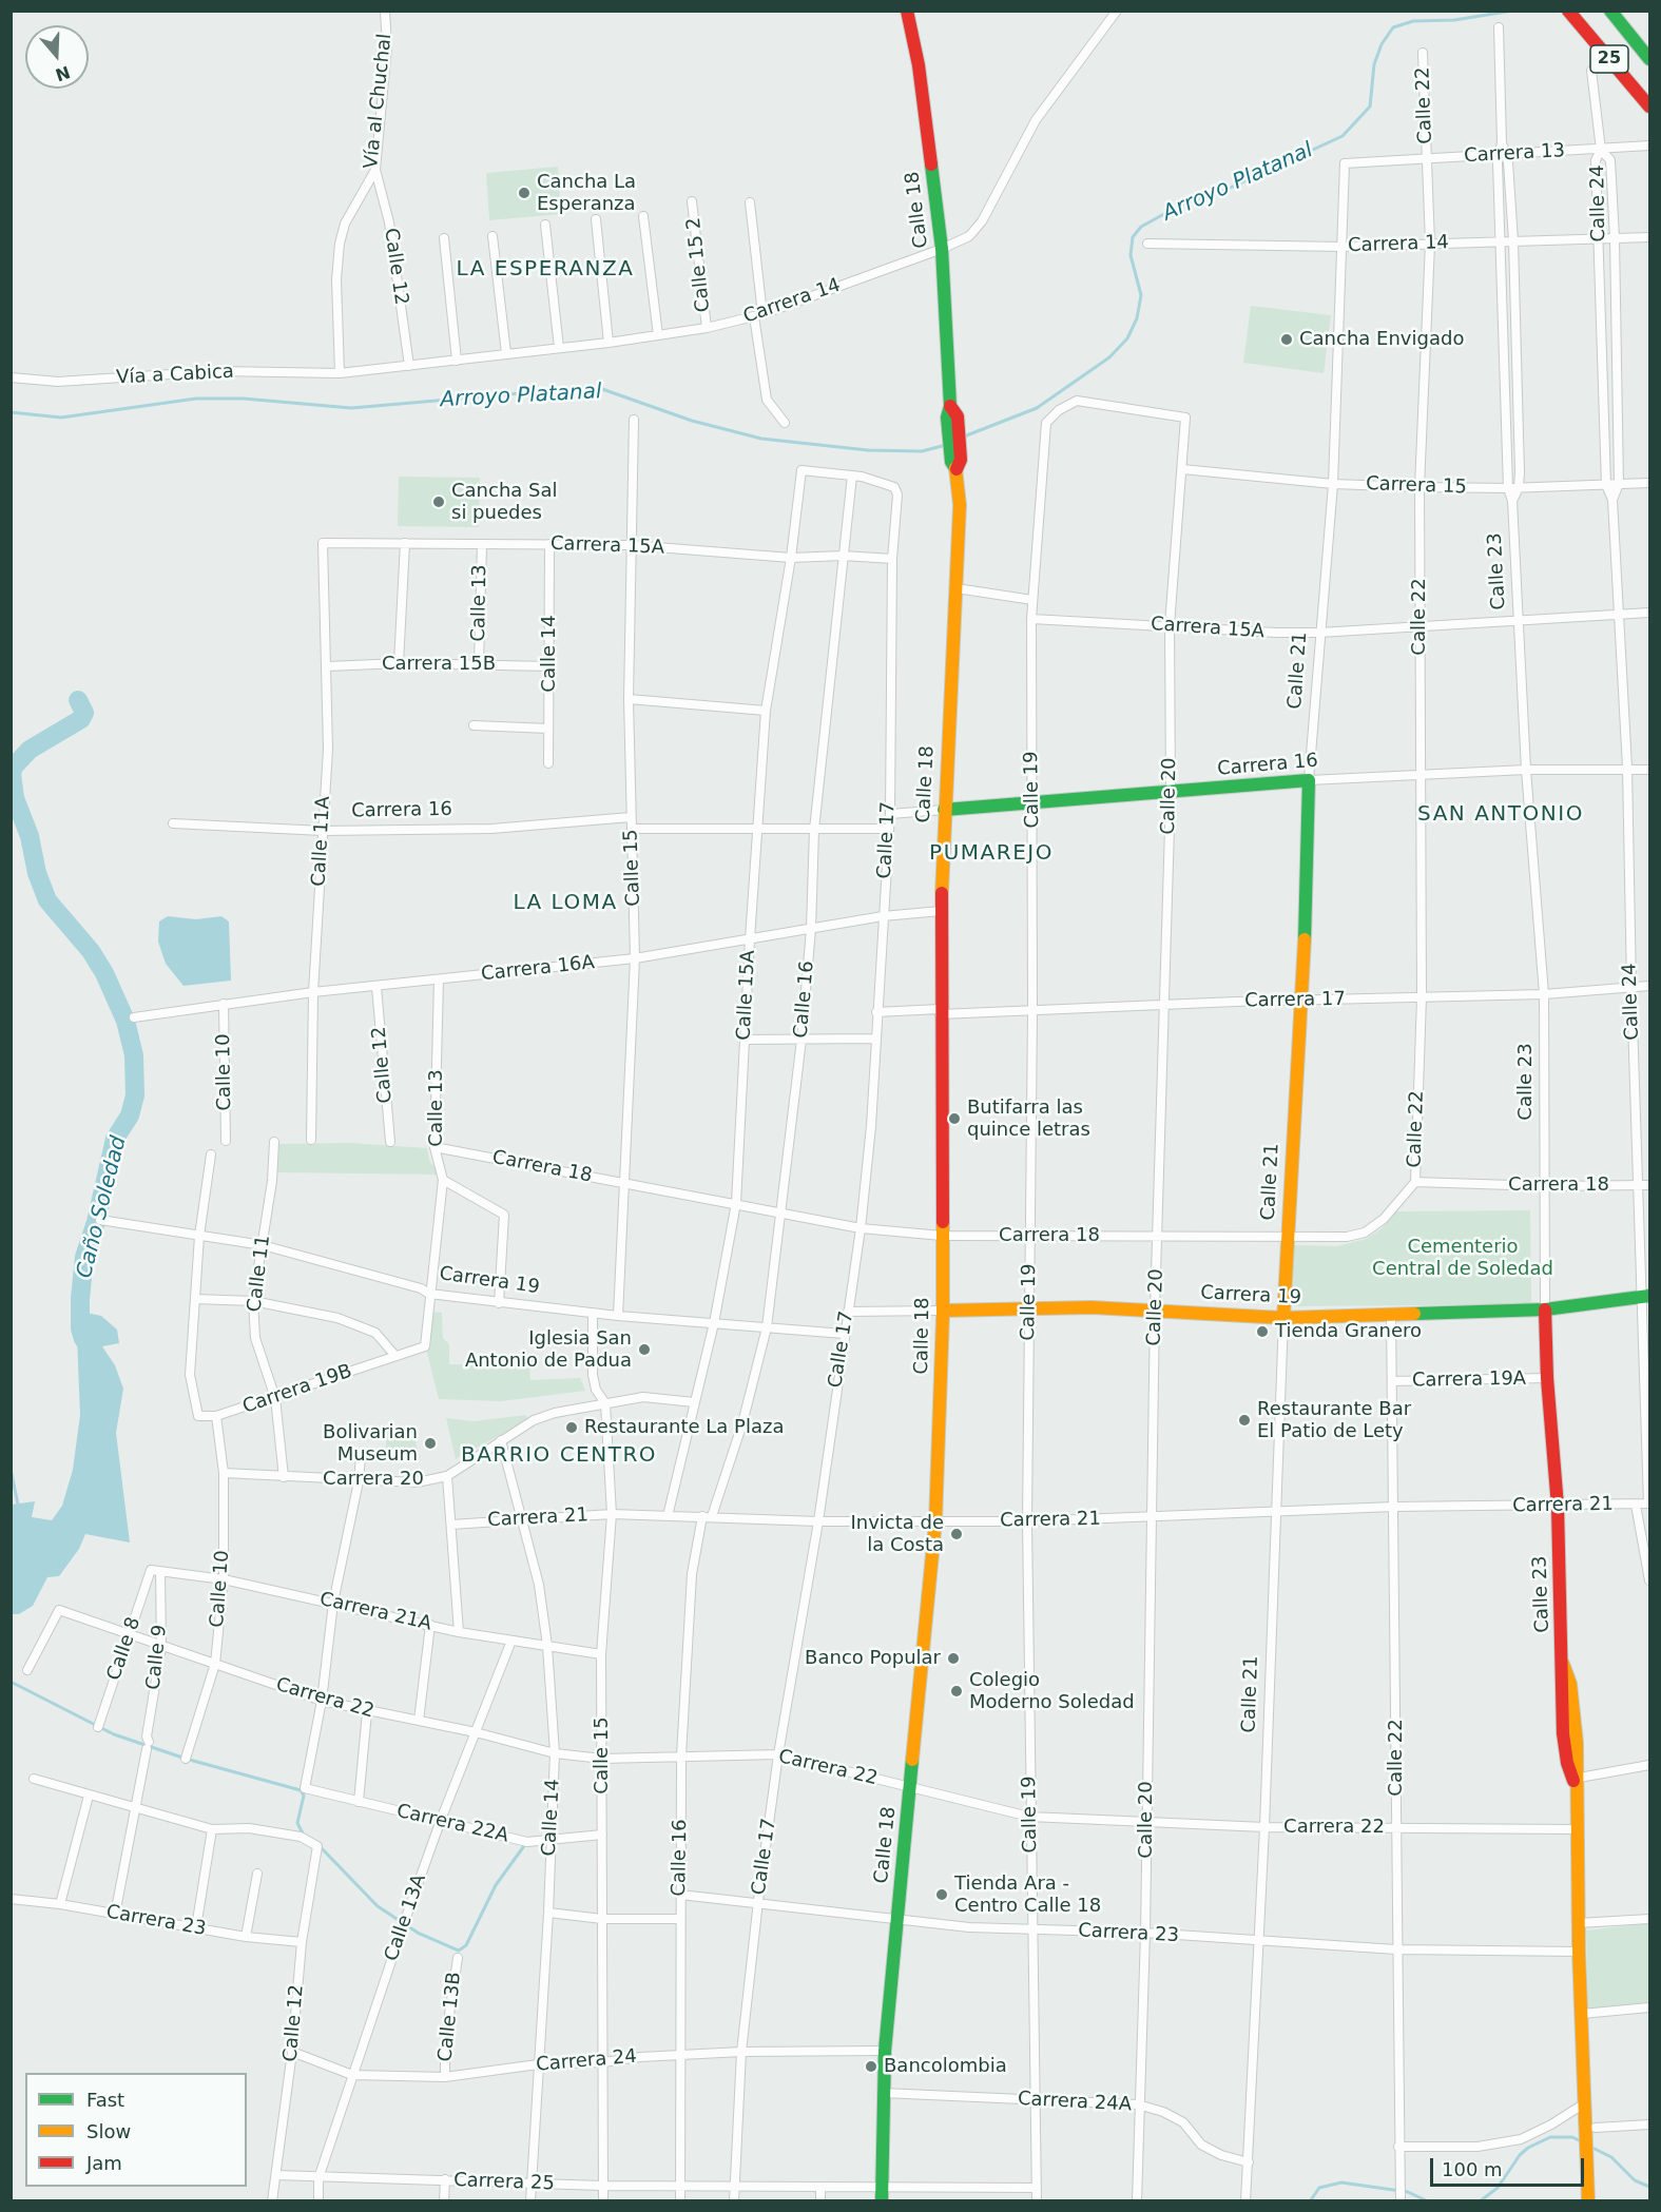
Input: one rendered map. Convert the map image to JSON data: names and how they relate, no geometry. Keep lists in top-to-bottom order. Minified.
{"streets":{"main road":["25","Calle 18","Calle 23","Calle 21","Carrera 16","Carrera 19"],"street":["Vía al Chuchal","Calle 22","Carrera 13","Calle 24","Carrera 14","Calle 15 2","Calle 12","Vía a Cabica","Carrera 15","Carrera 15A","Calle 13","Calle 14","Carrera 15B","Calle 19","Calle 20","Calle 17","Calle 11A","Calle 15","Carrera 16A","Calle 15A","Calle 16","Carrera 17","Calle 10","Carrera 18","Calle 11","Carrera 19A","Carrera 19B","Carrera 20","Carrera 21","Carrera 21A","Calle 8","Calle 9","Carrera 22","Carrera 22A","Calle 13A","Carrera 23","Calle 13B","Carrera 24","Carrera 24A","Carrera 25"]},"crossings":[["Vía al Chuchal","Carrera 14"],["Vía al Chuchal","Calle 12"],["Vía al Chuchal","Vía a Cabica"],["Calle 22","Carrera 13"],["Calle 22","Carrera 14"],["Calle 22","Carrera 15"],["Calle 22","Carrera 15A"],["Calle 22","Carrera 16"],["Calle 22","Carrera 17"],["Calle 22","Carrera 18"],["Calle 22","Carrera 19"],["Calle 22","Carrera 19A"],["Calle 22","Carrera 21"],["Calle 22","Carrera 22"],["Calle 22","Carrera 23"],["Carrera 13","Calle 24"],["Carrera 13","Calle 23"],["Carrera 13","Calle 21"],["Calle 24","Carrera 14"],["Calle 24","Carrera 15"],["Calle 24","Carrera 15A"],["Calle 24","Carrera 16"],["Calle 24","Carrera 17"],["Calle 24","Carrera 18"],["Calle 24","Carrera 19"],["Calle 24","Carrera 21"],["Calle 18","Carrera 14"],["Calle 18","Carrera 16"],["Calle 18","Carrera 16A"],["Calle 18","Carrera 17"],["Calle 18","Carrera 18"],["Calle 18","Carrera 19"],["Calle 18","Carrera 21"],["Calle 18","Carrera 22"],["Calle 18","Carrera 23"],["Calle 18","Carrera 24"],["Calle 18","Carrera 24A"],["Calle 18","Carrera 25"],["Carrera 14","Calle 15 2"],["Carrera 14","Calle 12"],["Carrera 14","Vía a Cabica"],["Carrera 14","Calle 23"],["Carrera 14","Calle 21"],["Calle 12","Carrera 16A"],["Calle 12","Carrera 23"],["Calle 12","Carrera 24"],["Calle 12","Carrera 25"],["Carrera 15","Calle 23"],["Carrera 15","Calle 21"],["Carrera 15","Calle 20"],["Carrera 15A","Calle 23"],["Carrera 15A","Calle 13"],["Carrera 15A","Calle 14"],["Carrera 15A","Calle 21"],["Carrera 15A","Calle 19"],["Carrera 15A","Calle 20"],["Carrera 15A","Calle 17"],["Carrera 15A","Calle 11A"],["Carrera 15A","Calle 15"],["Carrera 15A","Calle 15A"],["Carrera 15A","Calle 16"],["Calle 23","Carrera 16"],["Calle 23","Carrera 17"],["Calle 23","Carrera 18"],["Calle 23","Carrera 19"],["Calle 23","Carrera 19A"],["Calle 23","Carrera 21"],["Calle 23","Carrera 22"],["Calle 23","Carrera 23"],["Calle 13","Carrera 15B"],["Calle 13","Carrera 16A"],["Calle 13","Carrera 18"],["Calle 13","Carrera 19"],["Calle 13","Carrera 19B"],["Calle 14","Carrera 15B"],["Calle 14","Carrera 20"],["Calle 14","Carrera 21"],["Calle 14","Carrera 21A"],["Calle 14","Carrera 22"],["Calle 14","Carrera 22A"],["Calle 14","Carrera 24"],["Calle 14","Carrera 25"],["Carrera 15B","Calle 11A"],["Calle 21","Carrera 16"],["Calle 21","Carrera 17"],["Calle 21","Carrera 18"],["Calle 21","Carrera 19"],["Calle 21","Carrera 21"],["Calle 21","Carrera 22"],["Calle 21","Carrera 23"],["Calle 21","Carrera 24A"],["Carrera 16","Calle 19"],["Carrera 16","Calle 20"],["Carrera 16","Calle 17"],["Carrera 16","Calle 11A"],["Carrera 16","Calle 15"],["Calle 19","Calle 20"],["Calle 19","Carrera 17"],["Calle 19","Carrera 18"],["Calle 19","Carrera 19"],["Calle 19","Carrera 21"],["Calle 19","Carrera 22"],["Calle 19","Carrera 23"],["Calle 19","Carrera 24A"],["Calle 19","Carrera 25"],["Calle 20","Carrera 17"],["Calle 20","Carrera 18"],["Calle 20","Carrera 19"],["Calle 20","Carrera 21"],["Calle 20","Carrera 22"],["Calle 20","Carrera 23"],["Calle 20","Carrera 24A"],["Calle 17","Carrera 16A"],["Calle 17","Calle 15A"],["Calle 17","Calle 16"],["Calle 17","Carrera 17"],["Calle 17","Carrera 18"],["Calle 17","Carrera 19"],["Calle 17","Carrera 21"],["Calle 17","Carrera 22"],["Calle 17","Carrera 23"],["Calle 17","Carrera 24"],["Calle 17","Carrera 25"],["Calle 11A","Carrera 16A"],["Calle 15","Carrera 16A"],["Calle 15","Carrera 18"],["Calle 15","Carrera 19"],["Calle 15","Carrera 20"],["Calle 15","Carrera 21"],["Calle 15","Carrera 21A"],["Calle 15","Carrera 22"],["Calle 15","Carrera 22A"],["Calle 15","Carrera 24"],["Calle 15","Carrera 25"],["Carrera 16A","Calle 15A"],["Carrera 16A","Calle 16"],["Carrera 16A","Calle 10"],["Calle 15A","Calle 16"],["Calle 15A","Carrera 18"],["Calle 15A","Carrera 19"],["Calle 15A","Carrera 20"],["Calle 15A","Carrera 21"],["Calle 16","Carrera 18"],["Calle 16","Carrera 19"],["Calle 16","Carrera 21"],["Calle 16","Carrera 22"],["Calle 16","Carrera 23"],["Calle 16","Carrera 24"],["Calle 16","Carrera 25"],["Calle 10","Carrera 19B"],["Calle 10","Carrera 20"],["Calle 10","Carrera 21A"],["Calle 10","Carrera 22"],["Calle 11","Carrera 19"],["Calle 11","Carrera 19B"],["Calle 11","Carrera 20"],["Carrera 21A","Calle 8"],["Carrera 21A","Calle 9"],["Carrera 21A","Calle 13A"],["Calle 8","Carrera 22"],["Calle 9","Carrera 22"],["Calle 9","Carrera 23"],["Carrera 22","Carrera 22A"],["Carrera 22","Calle 13A"],["Carrera 22A","Calle 13A"],["Calle 13A","Carrera 24"],["Calle 13A","Carrera 25"],["Calle 13B","Carrera 24"]],"districts":["LA ESPERANZA","SAN ANTONIO","PUMAREJO","LA LOMA","BARRIO CENTRO"],"water":["Arroyo Platanal","Caño Soledad"],"parks":["Cementerio Central de Soledad"],"places":["Cancha La Esperanza","Cancha Envigado","Cancha Sal si puedes","Butifarra las quince letras","Tienda Granero","Iglesia San Antonio de Padua","Restaurante Bar El Patio de Lety","Restaurante La Plaza","Bolivarian Museum","Invicta de la Costa","Banco Popular","Colegio Moderno Soledad","Tienda Ara - Centro Calle 18","Bancolombia"],"legend":["Fast","Slow","Jam"],"scale_bar":"100 m","north":"bottom"}
